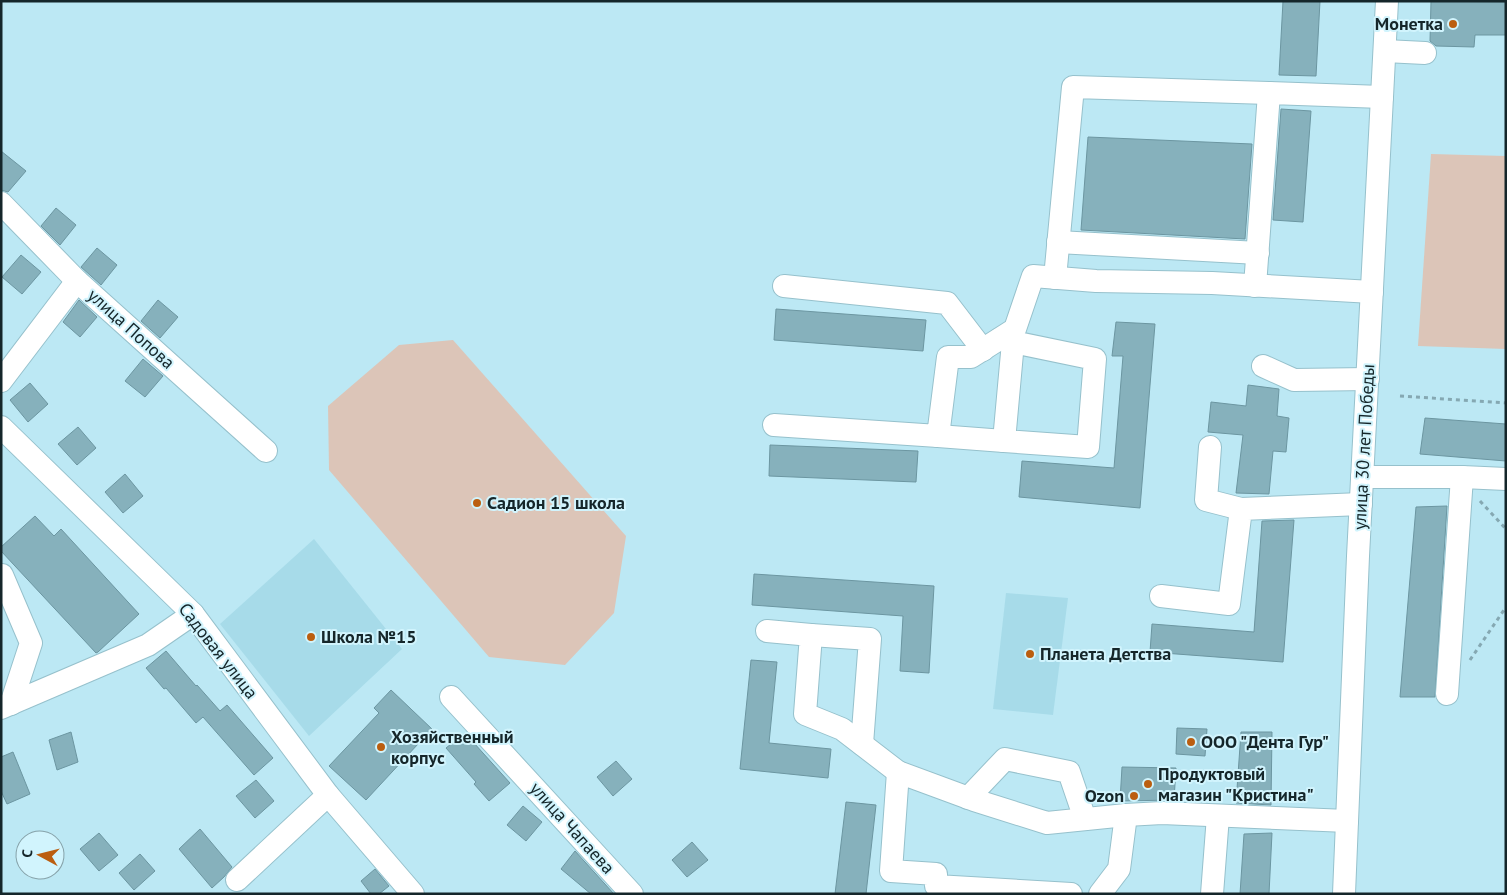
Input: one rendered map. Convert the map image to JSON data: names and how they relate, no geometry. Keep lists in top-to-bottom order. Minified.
{"streets":{"street":["улица Попова","улица 30 лет Победы","Садовая улица","улица Чапаева"]},"places":["Монетка","Садион 15 школа","Школа №15","Планета Детства","ООО \"Дента Гур\"","Хозяйственный корпус","Продуктовый магазин \"Кристина\"","Ozon"],"north":"left"}
